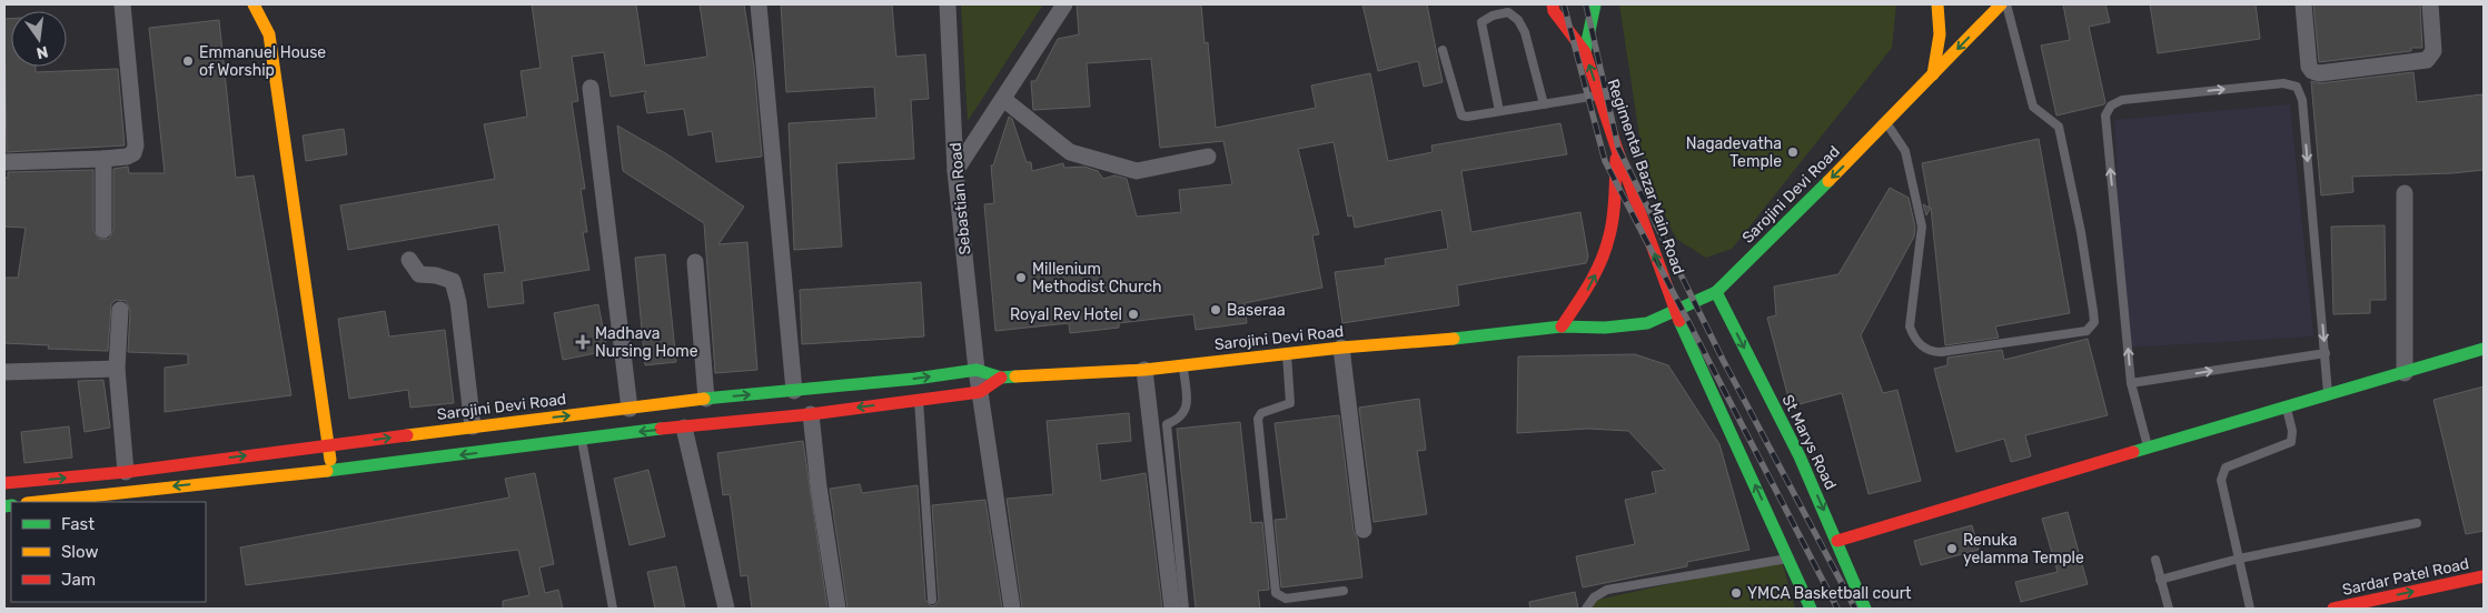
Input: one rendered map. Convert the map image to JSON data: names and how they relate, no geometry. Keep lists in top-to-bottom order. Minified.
{"streets":{"main road":["Regimental Bazar Main Road","Sarojini Devi Road","St Marys Road","Sardar Patel Road"],"street":["Sebastian Road"]},"crossings":[["Regimental Bazar Main Road","Sarojini Devi Road"],["Sarojini Devi Road","Sebastian Road"],["Sarojini Devi Road","St Marys Road"]],"one_way":["Regimental Bazar Main Road","Sardar Patel Road"],"places":{"other":["Emmanuel House of Worship","Nagadevatha Temple","Millenium Methodist Church","Baseraa","Royal Rev Hotel","Renuka yelamma Temple","YMCA Basketball court"],"health":["Madhava Nursing Home"]},"legend":["Fast","Slow","Jam"],"north":"bottom"}
